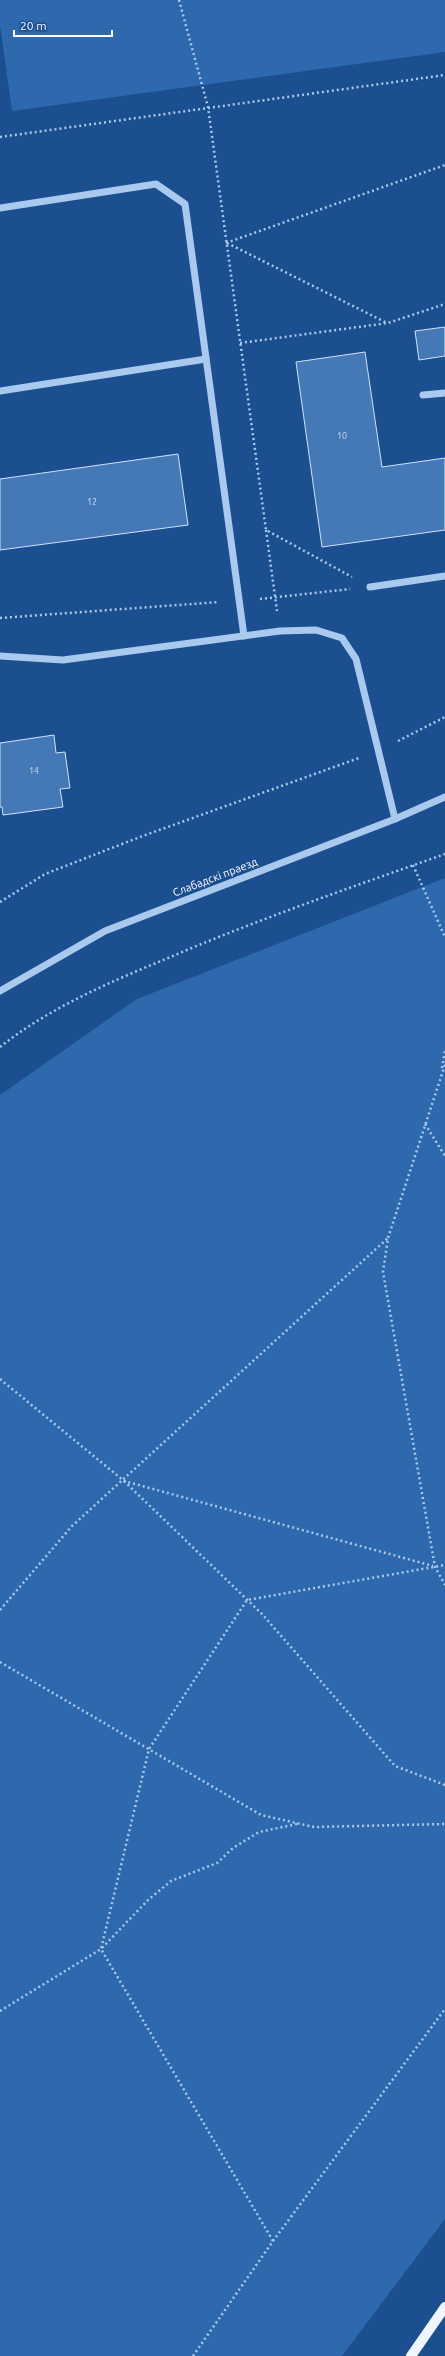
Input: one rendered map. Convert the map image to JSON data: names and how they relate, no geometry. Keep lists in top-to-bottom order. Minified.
{"streets":{"street":["Слабадскі праезд"]},"house_numbers":["10","12","14"],"scale_bar":"20 m"}
